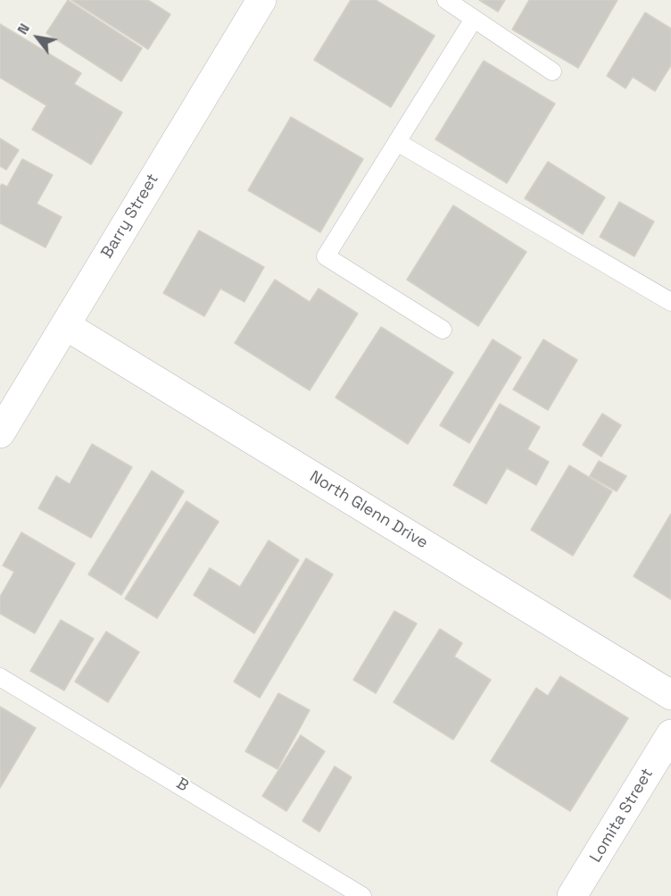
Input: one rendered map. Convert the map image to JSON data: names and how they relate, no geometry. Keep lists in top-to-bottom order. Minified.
{"streets":{"street":["Barry Street","North Glenn Drive","Lomita Street"],"lane":["B"]},"crossings":[["Barry Street","North Glenn Drive"]],"north":"top left"}
